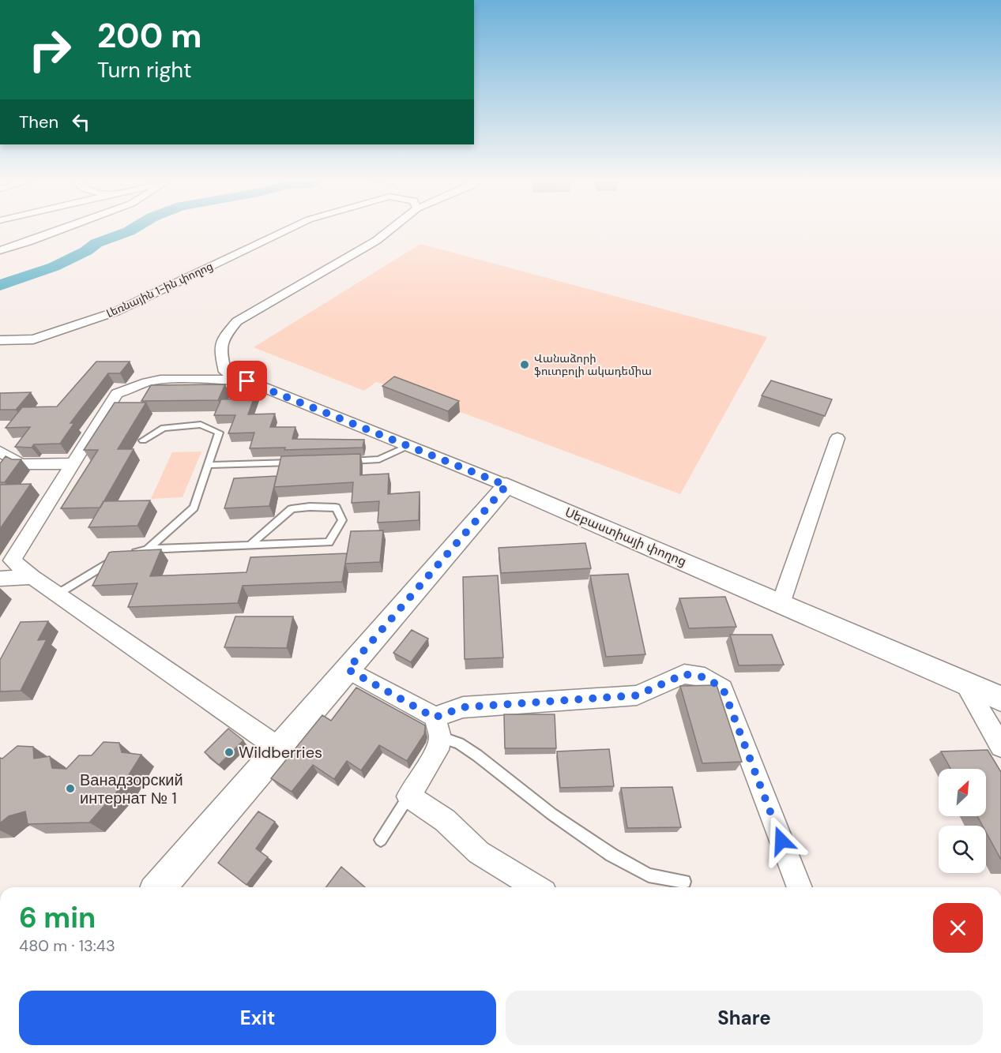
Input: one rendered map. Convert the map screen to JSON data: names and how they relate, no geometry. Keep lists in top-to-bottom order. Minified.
{"streets":{"street":["Լեռնային 1-ին փողոց","Սեբաստիայի փողոց"]},"places":["Վանաձորի ֆուտբոլի ակադեմիա","Wildberries","Ванадзорский интернат № 1"],"north":"top right","page":{"turn":["200 m","Turn right"],"then":"Then","heading":["6 min","480 m · 13:43"],"buttons":["Exit","Share"]}}
